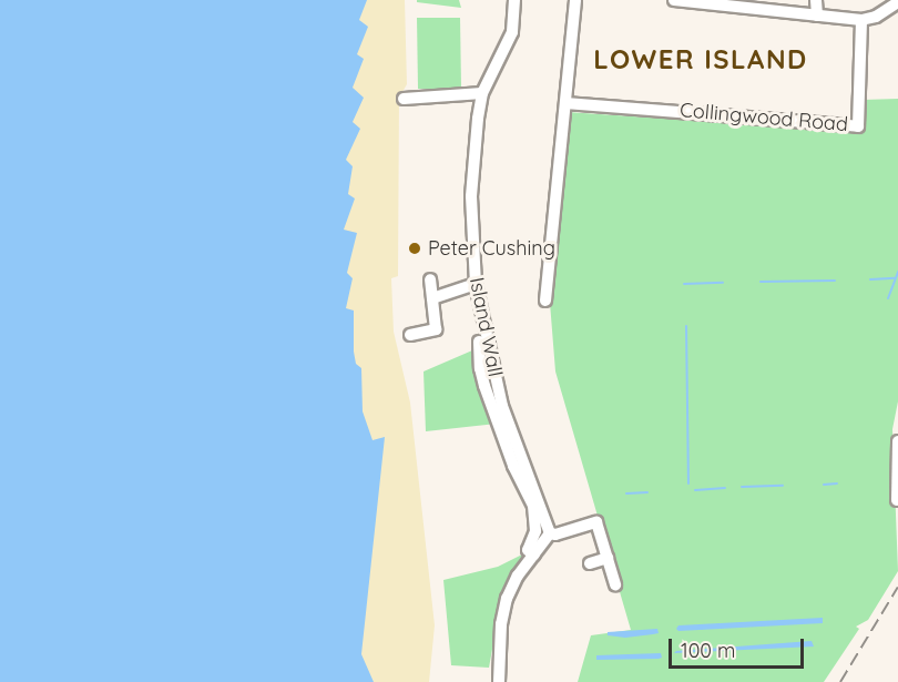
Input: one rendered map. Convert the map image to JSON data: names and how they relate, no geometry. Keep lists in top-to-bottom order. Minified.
{"streets":{"street":["Collingwood Road","Island Wall"]},"districts":["LOWER ISLAND"],"places":["Peter Cushing"],"scale_bar":"100 m"}
